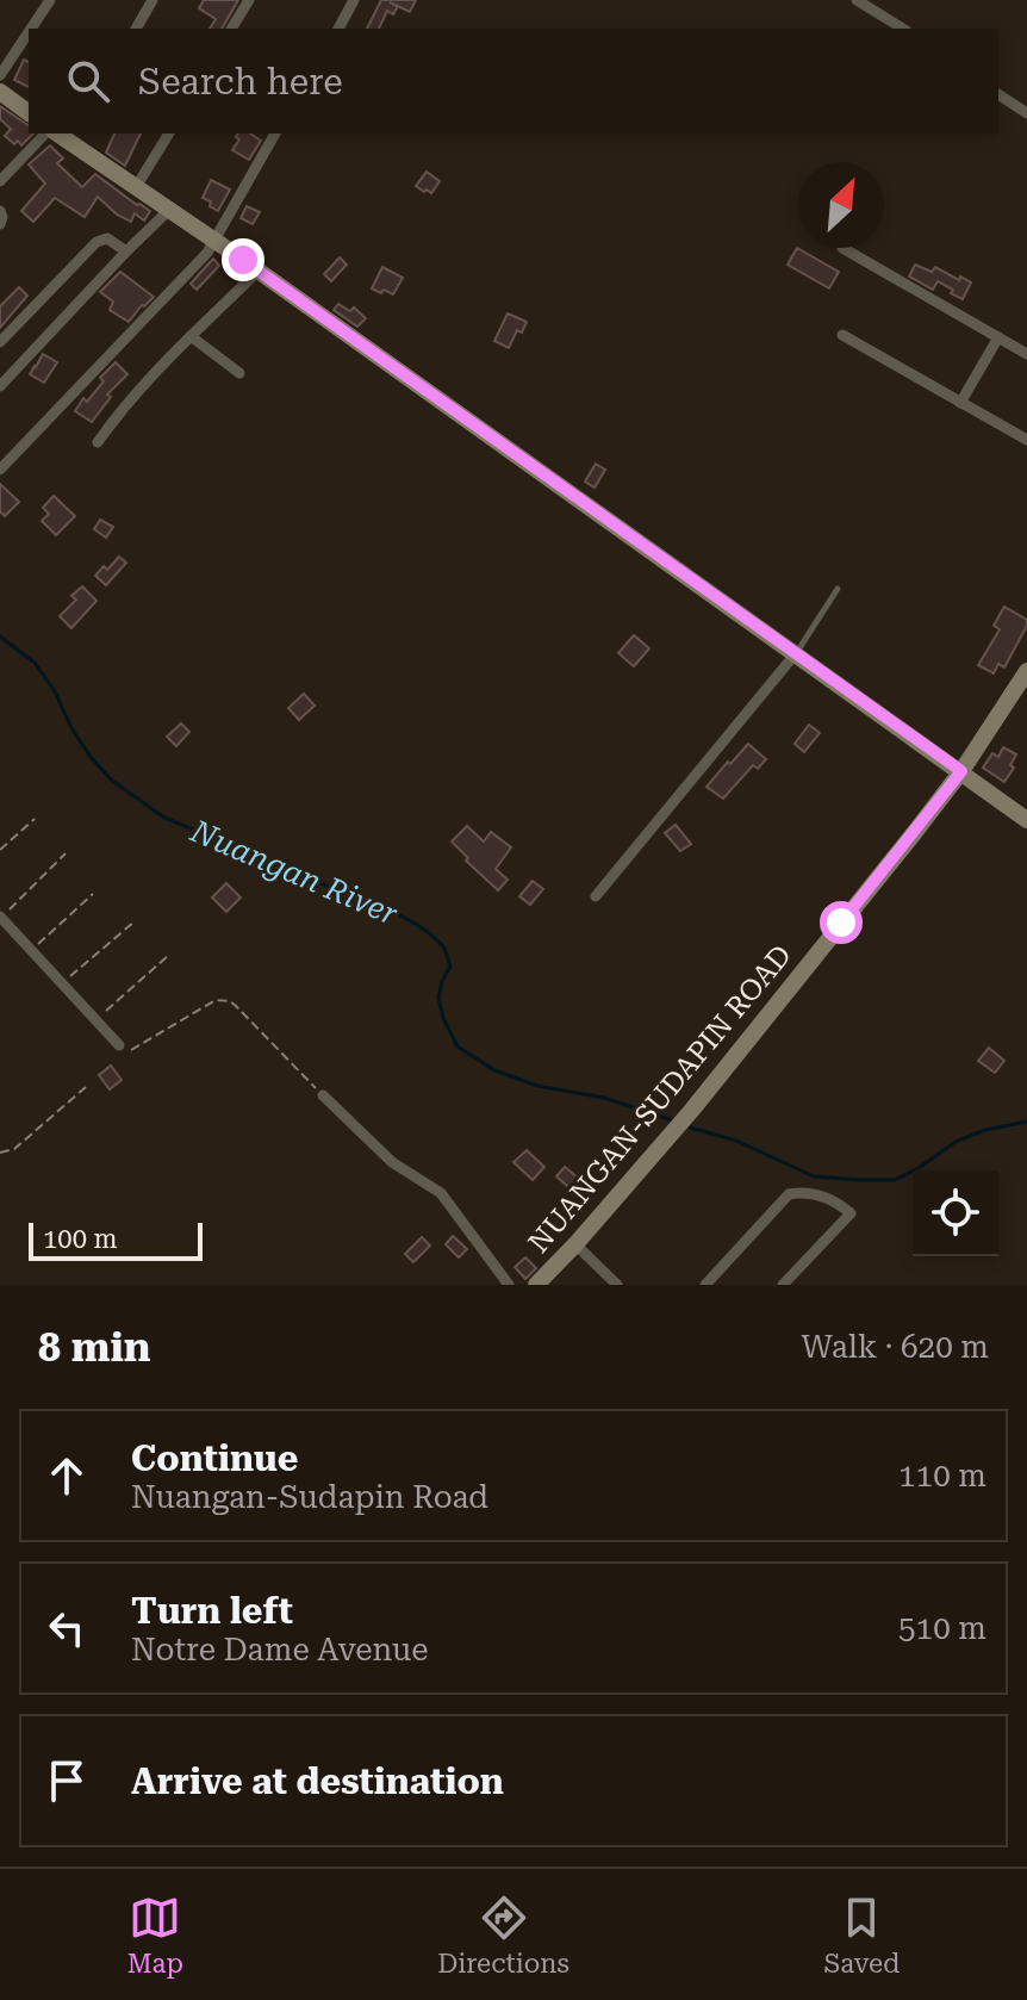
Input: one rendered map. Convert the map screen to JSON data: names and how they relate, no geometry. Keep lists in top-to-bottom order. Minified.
{"streets":{"street":["NUANGAN-SUDAPIN ROAD"]},"water":["Nuangan River"],"scale_bar":"100 m","north":"top right","page":{"search":"Search here","scale":"100 m","heading":["8 min","Walk · 620 m"],"list":[["Continue","Nuangan-Sudapin Road","110 m"],["Turn left","Notre Dame Avenue","510 m"],"Arrive at destination"],"nav":["Map","Directions","Saved"]}}
